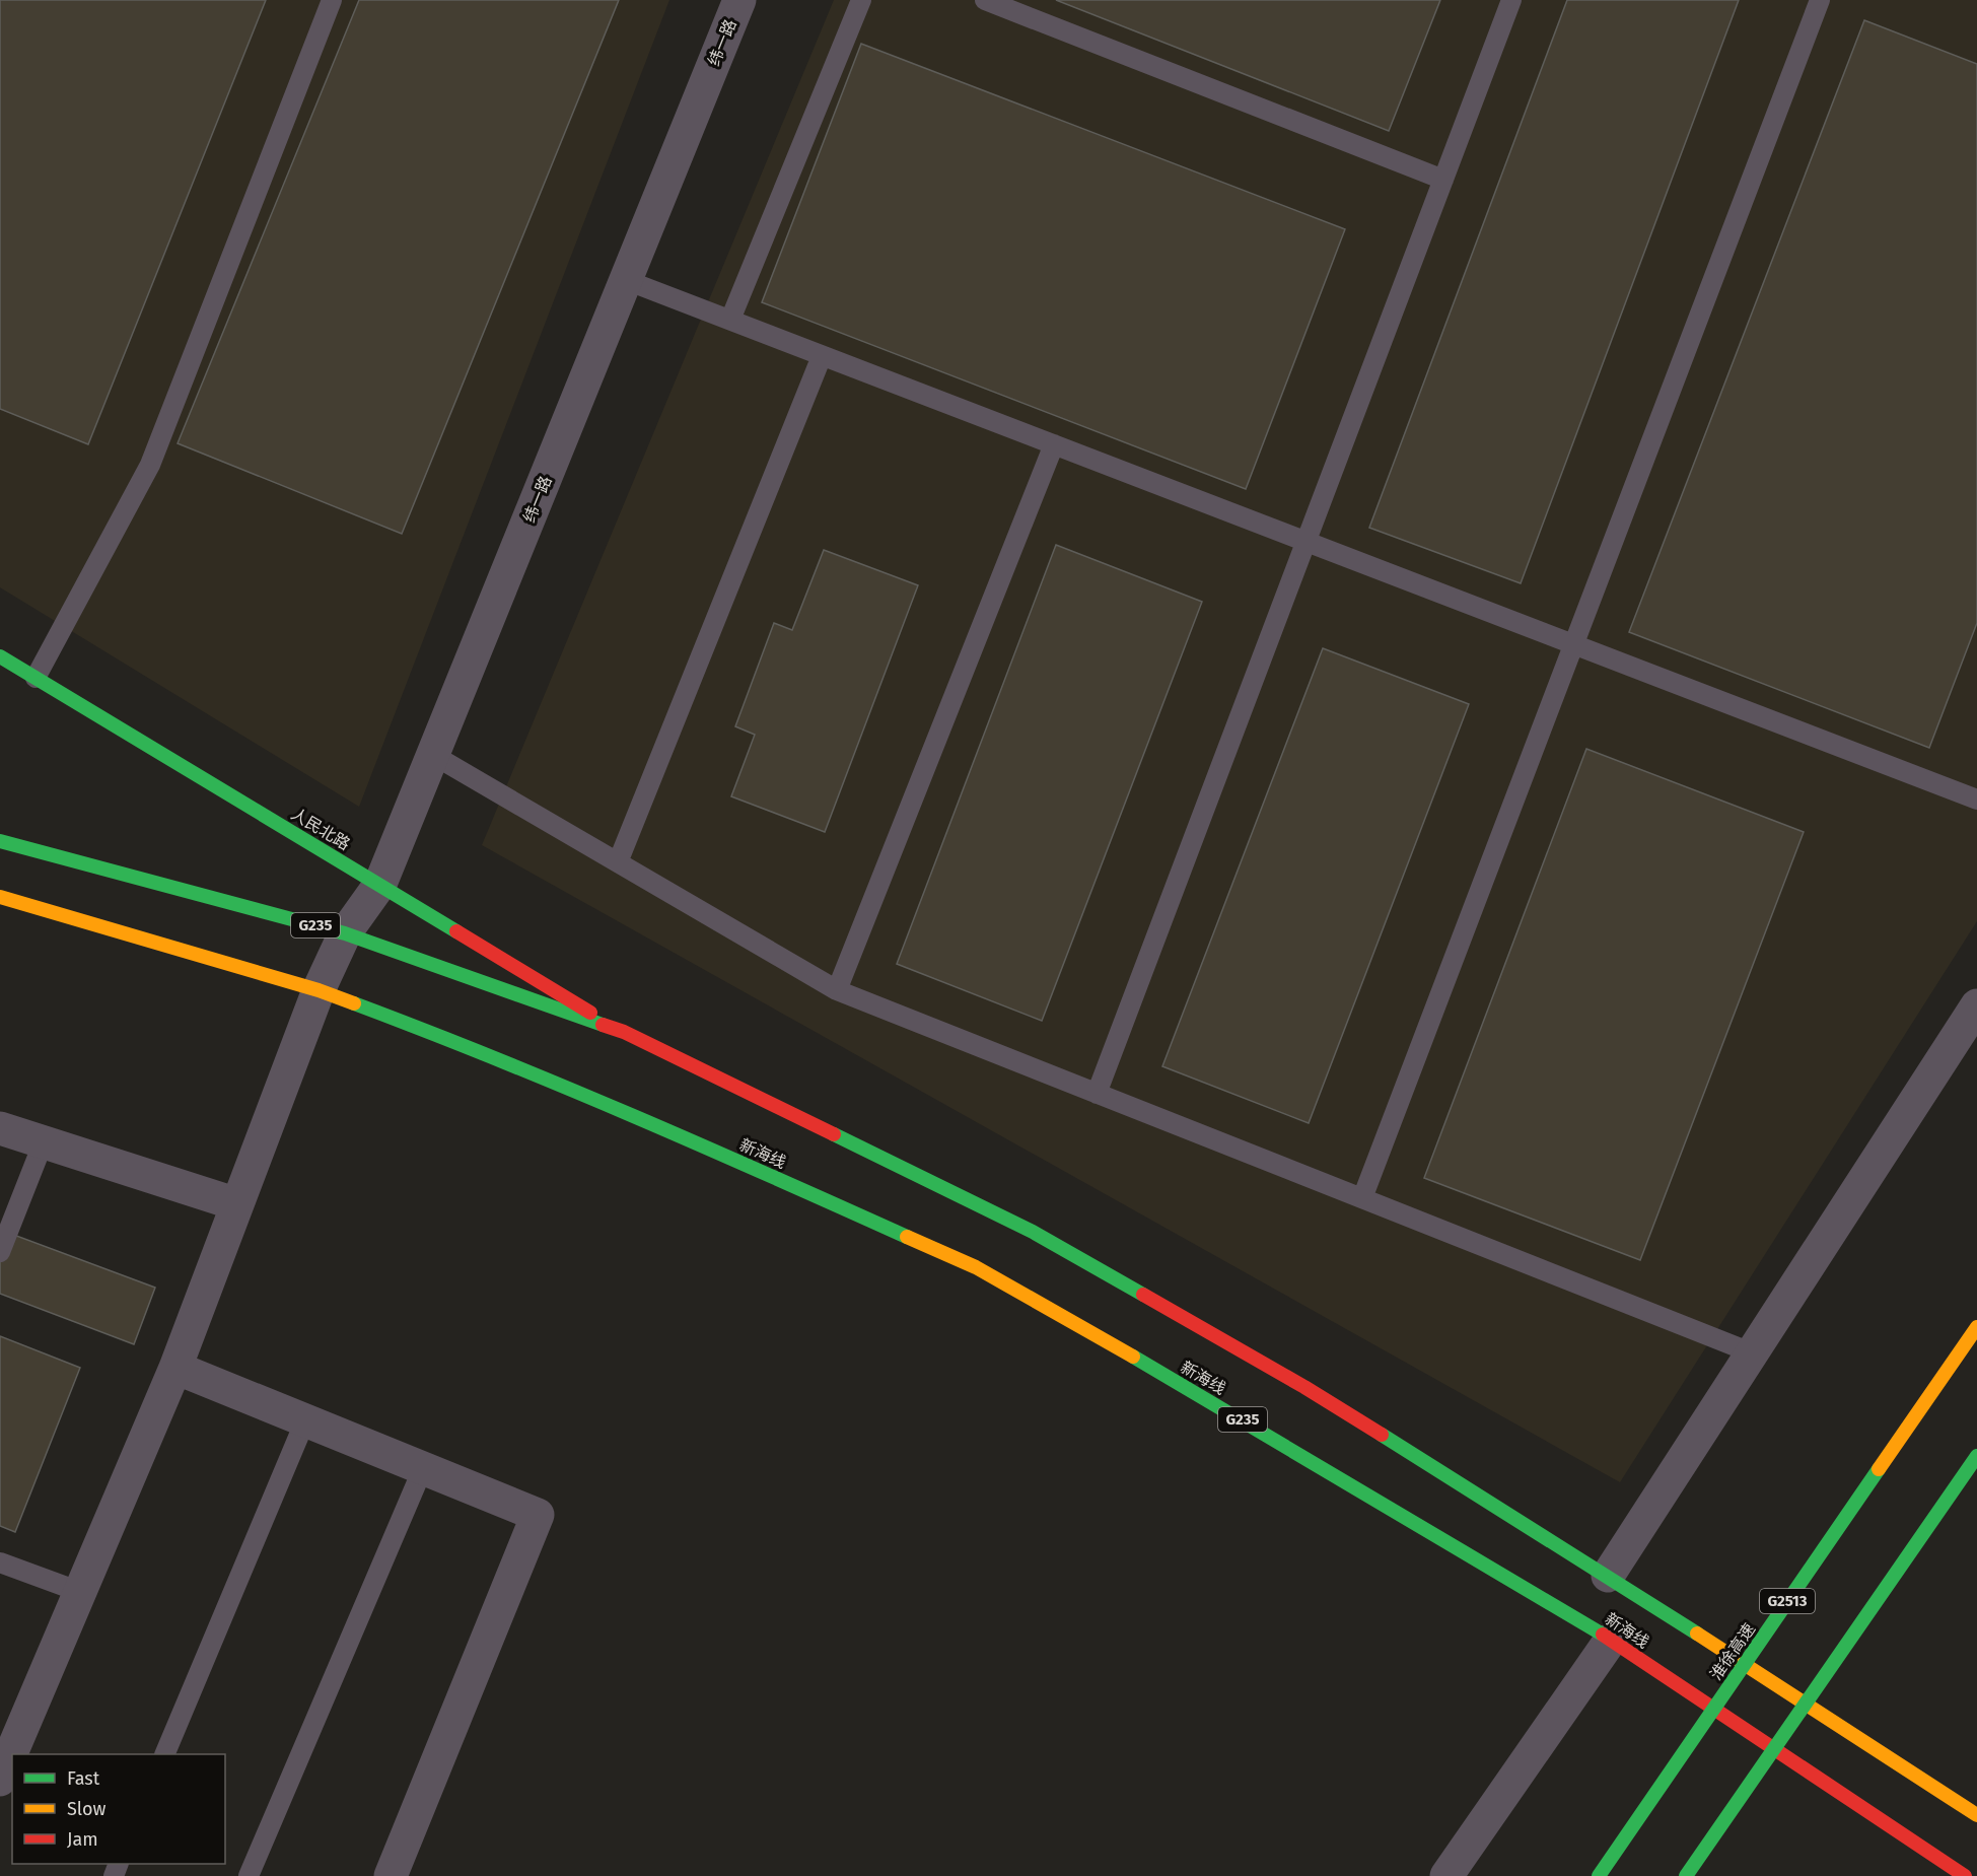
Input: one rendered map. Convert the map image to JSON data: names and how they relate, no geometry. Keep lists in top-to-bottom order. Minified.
{"streets":{"main road":["人民北路","G235","新海线","G2513","淮徐高速"],"street":["纬一路"]},"crossings":[["纬一路","人民北路"],["纬一路","G235"],["纬一路","新海线"],["人民北路","G235"],["G235","新海线"]],"legend":["Fast","Slow","Jam"]}
